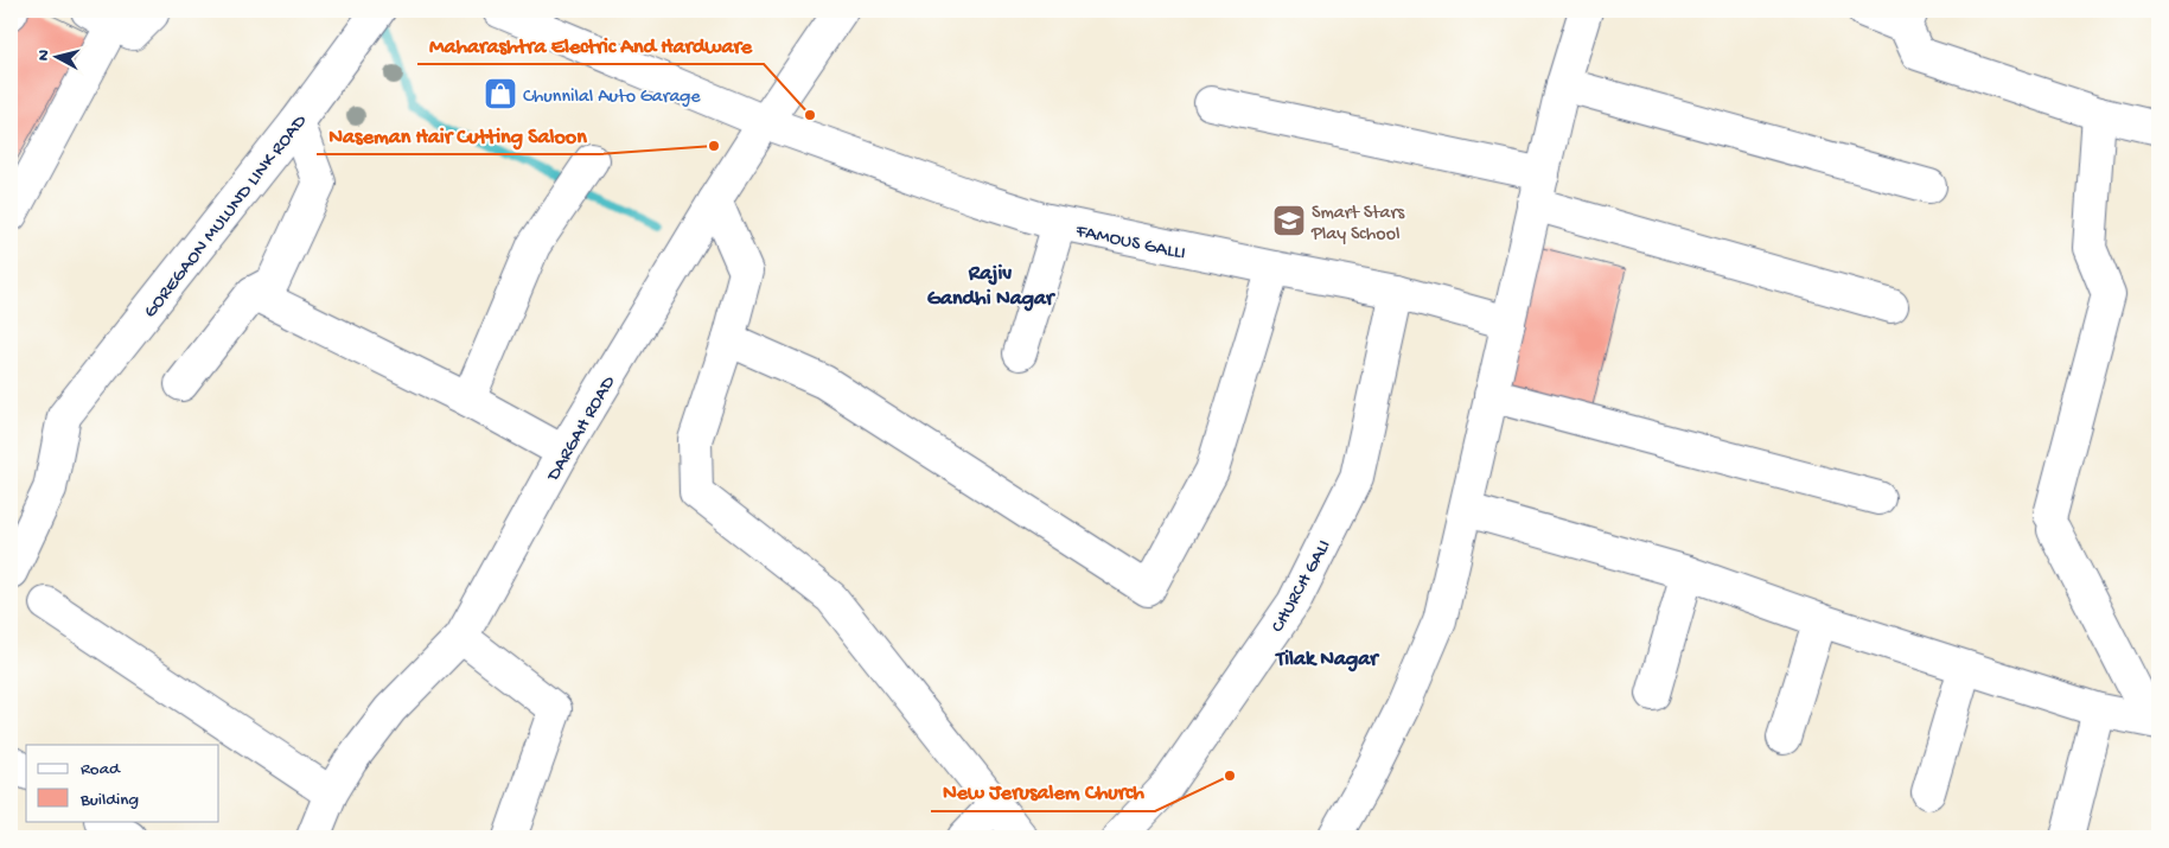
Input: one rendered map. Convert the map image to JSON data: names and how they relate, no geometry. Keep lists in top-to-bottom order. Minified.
{"streets":{"street":["GOREGAON MULUND LINK ROAD","FAMOUS GALLI","DARGAH ROAD","CHURCH GALI"]},"crossings":[["FAMOUS GALLI","DARGAH ROAD"],["FAMOUS GALLI","CHURCH GALI"]],"districts":["Rajiv Gandhi Nagar","Tilak Nagar"],"places":{"shop":["Chunnilal Auto Garage"],"other":["Maharashtra Electric And Hardware","Naseman Hair Cutting Saloon","New Jerusalem Church"],"school or university":["Smart Stars Play School"]},"legend":["Road","Building"],"north":"left"}
